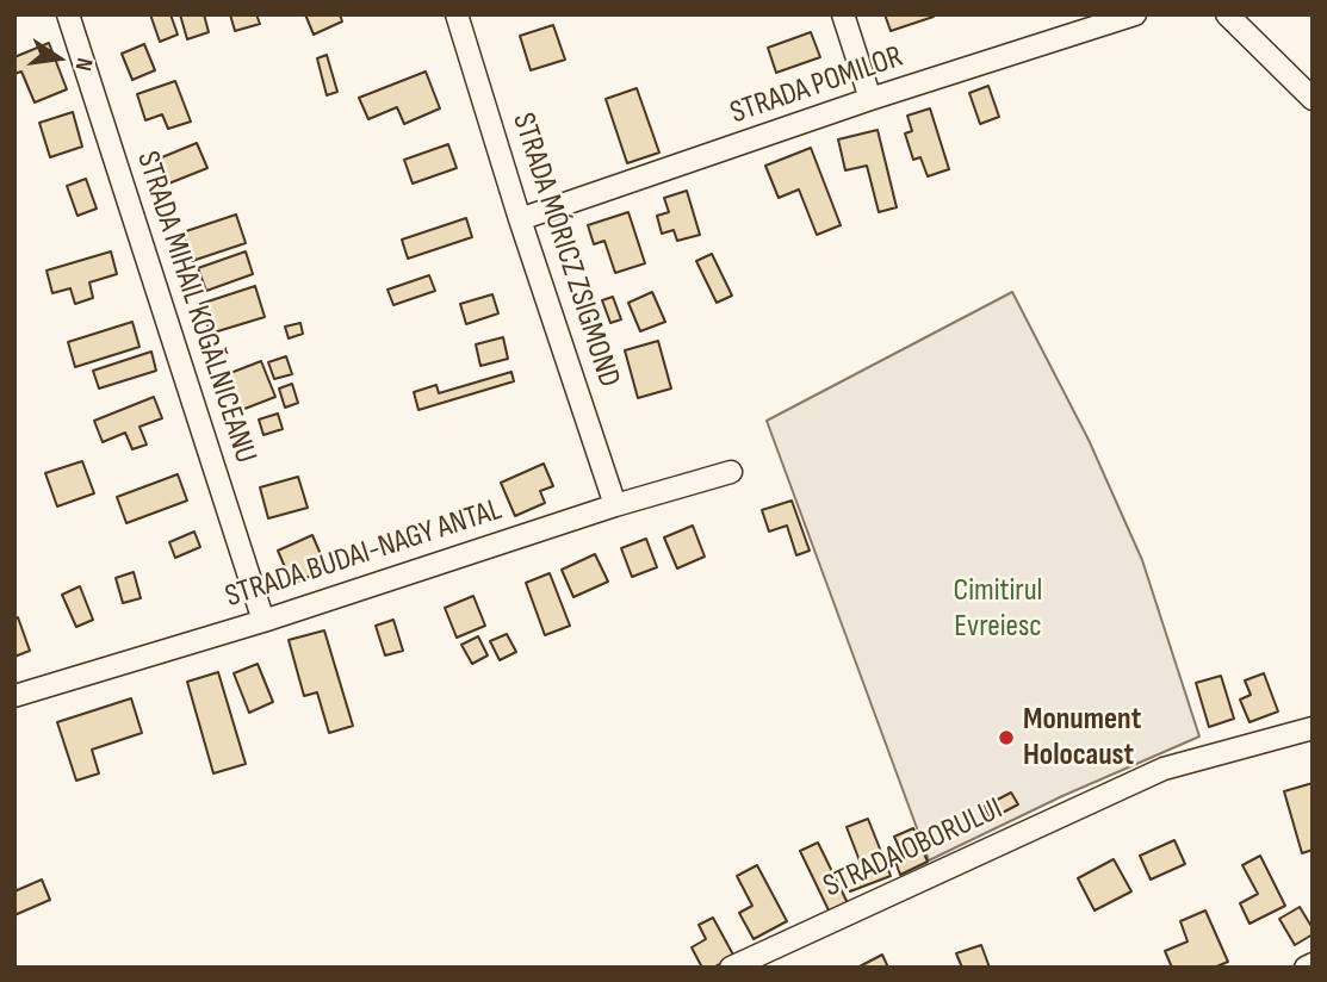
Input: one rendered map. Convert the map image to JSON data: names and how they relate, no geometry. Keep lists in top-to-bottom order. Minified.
{"streets":{"street":["STRADA POMILOR","STRADA MÓRICZ ZSIGMOND","STRADA MIHAIL KOGĂLNICEANU","STRADA BUDAI-NAGY ANTAL","STRADA OBORULUI"]},"crossings":[["STRADA POMILOR","STRADA MÓRICZ ZSIGMOND"],["STRADA MÓRICZ ZSIGMOND","STRADA BUDAI-NAGY ANTAL"],["STRADA MIHAIL KOGĂLNICEANU","STRADA BUDAI-NAGY ANTAL"]],"parks":["Cimitirul Evreiesc"],"places":["Monument Holocaust"],"north":"right"}
